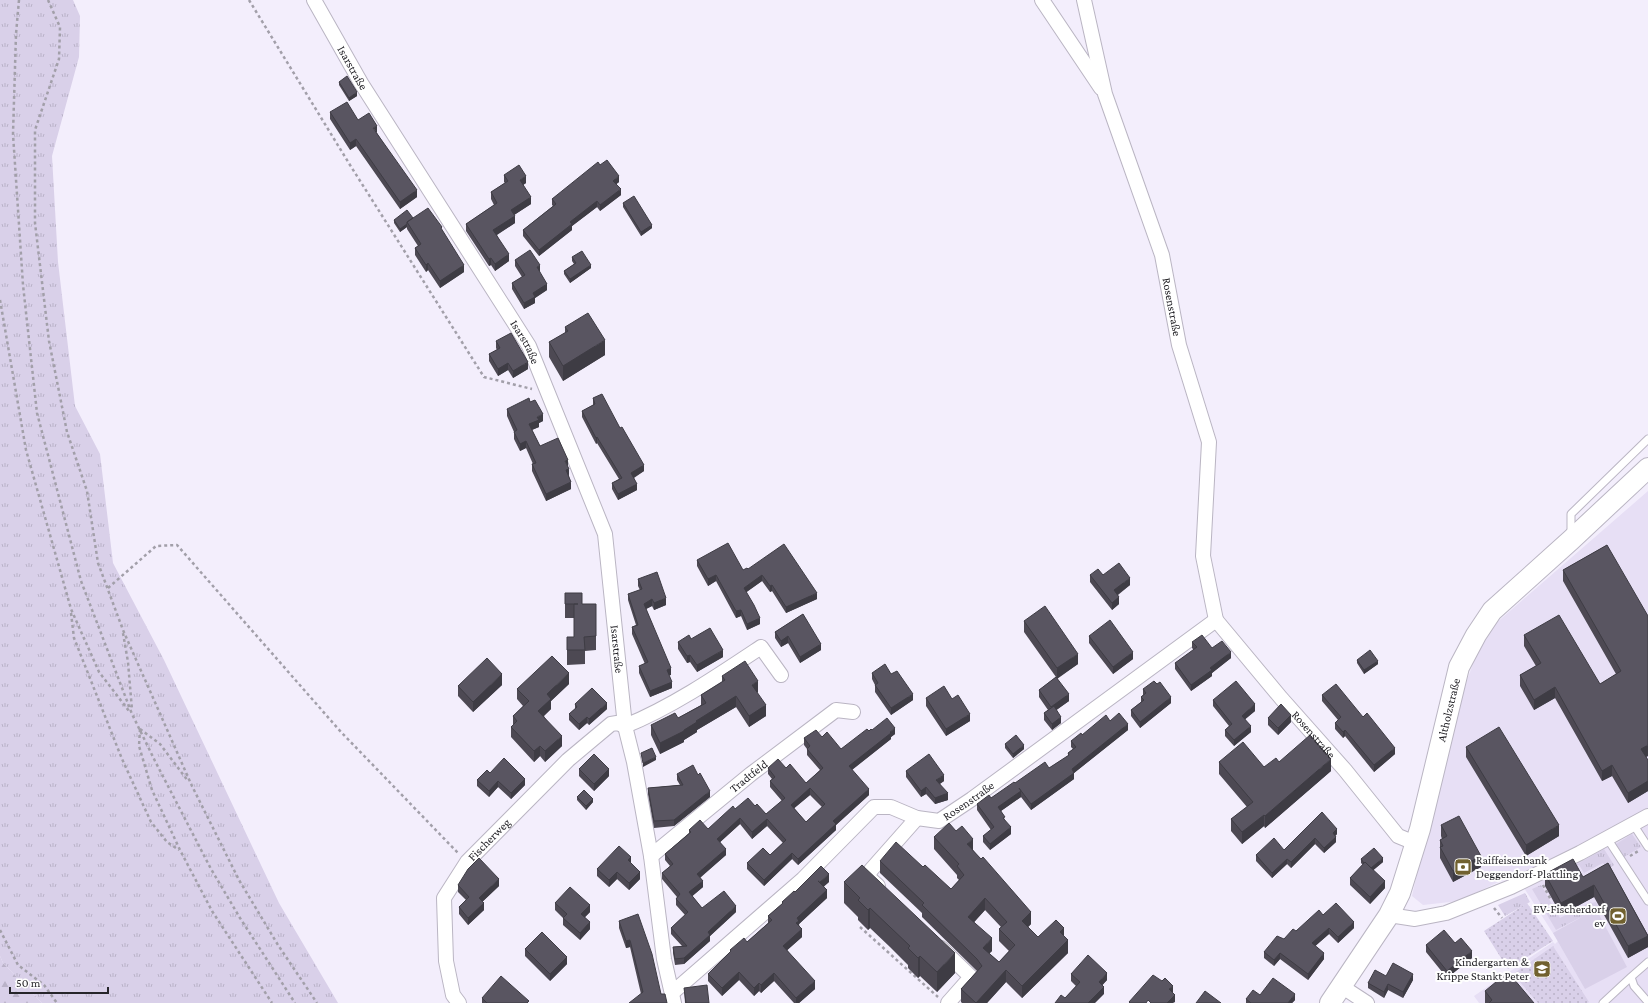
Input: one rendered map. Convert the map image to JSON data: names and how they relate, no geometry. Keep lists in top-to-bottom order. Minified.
{"streets":{"street":["Isarstraße","Rosenstraße","Altholzstraße","Tradtfeld","Fischerweg"]},"crossings":[["Isarstraße","Rosenstraße"],["Isarstraße","Tradtfeld"],["Isarstraße","Fischerweg"],["Rosenstraße","Altholzstraße"]],"places":{"bank":["Raiffeisenbank Deggendorf-Plattling"],"sports":["EV-Fischerdorf ev"],"school or university":["Kindergarten & Krippe Stankt Peter"]},"scale_bar":"50 m"}
